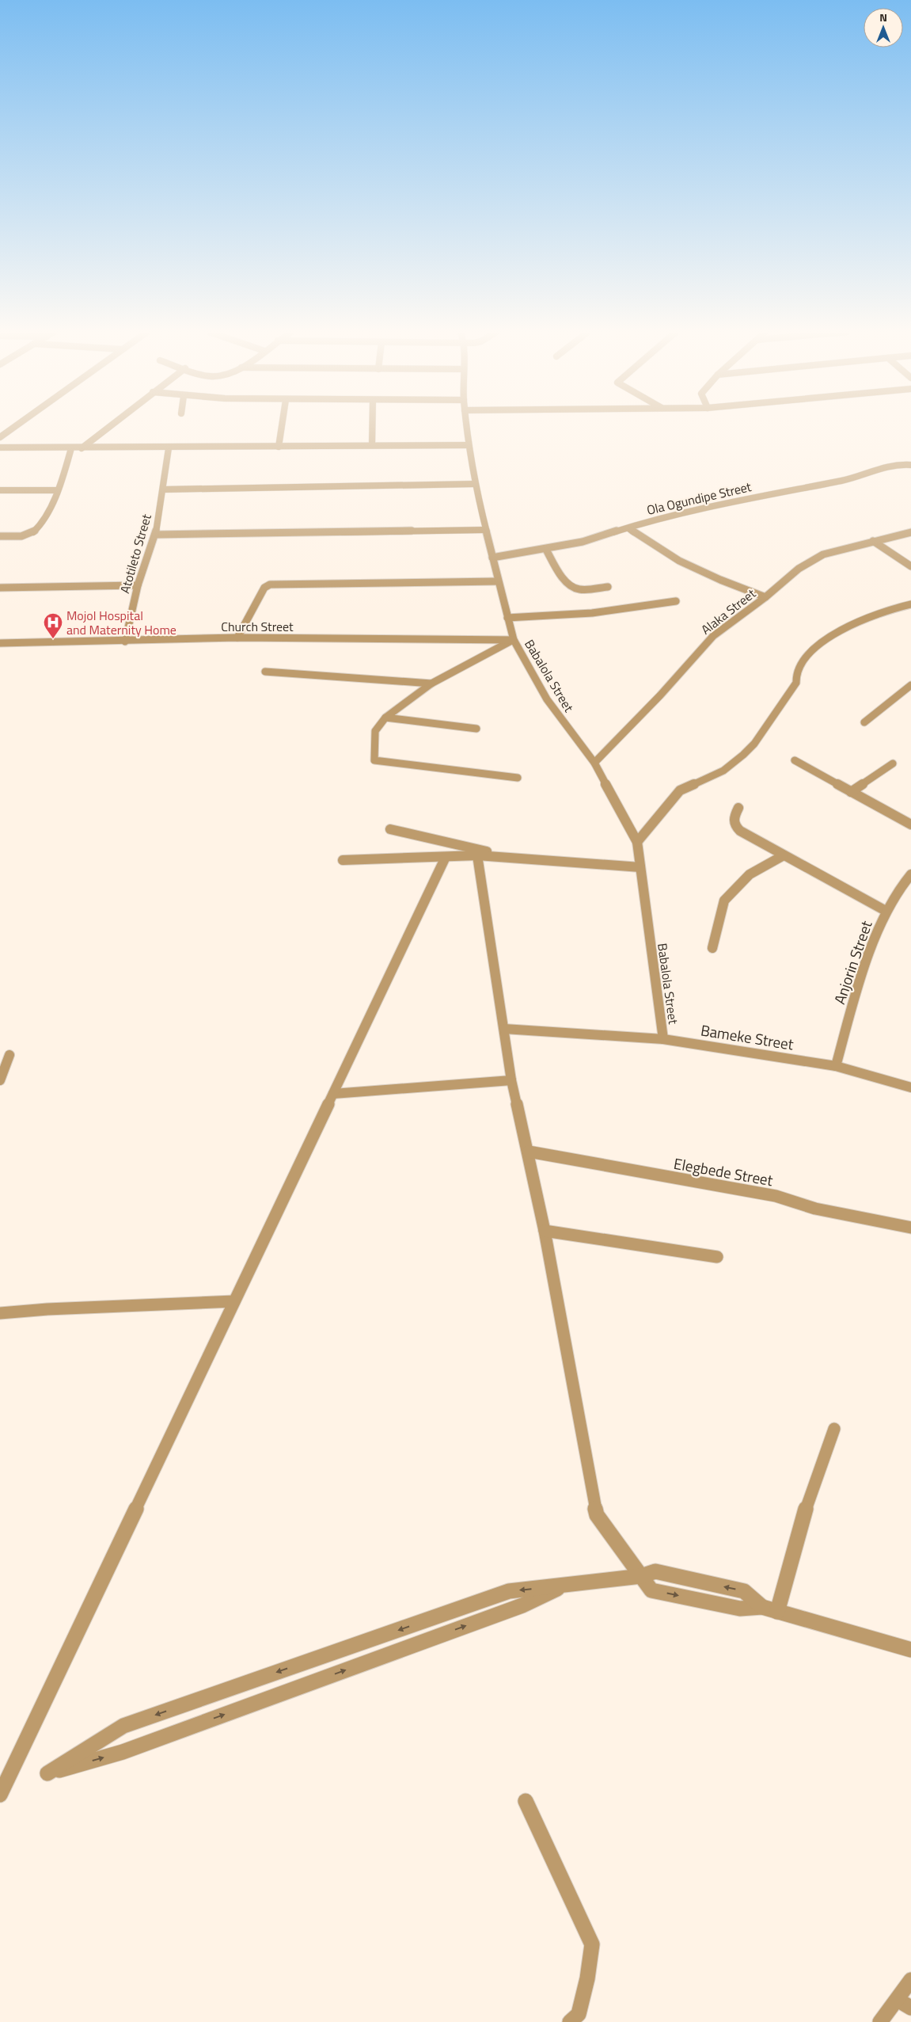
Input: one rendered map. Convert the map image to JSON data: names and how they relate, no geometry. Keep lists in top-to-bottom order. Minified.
{"streets":{"street":["Ola Ogundipe Street","Atotileto Street","Alaka Street","Church Street","Babalola Street","Anjorin Street","Bameke Street","Elegbede Street"]},"crossings":[["Ola Ogundipe Street","Babalola Street"],["Atotileto Street","Church Street"],["Alaka Street","Babalola Street"],["Church Street","Babalola Street"],["Babalola Street","Bameke Street"],["Anjorin Street","Bameke Street"]],"places":{"hospital":["Mojol Hospital and Maternity Home"]},"north":"top"}
